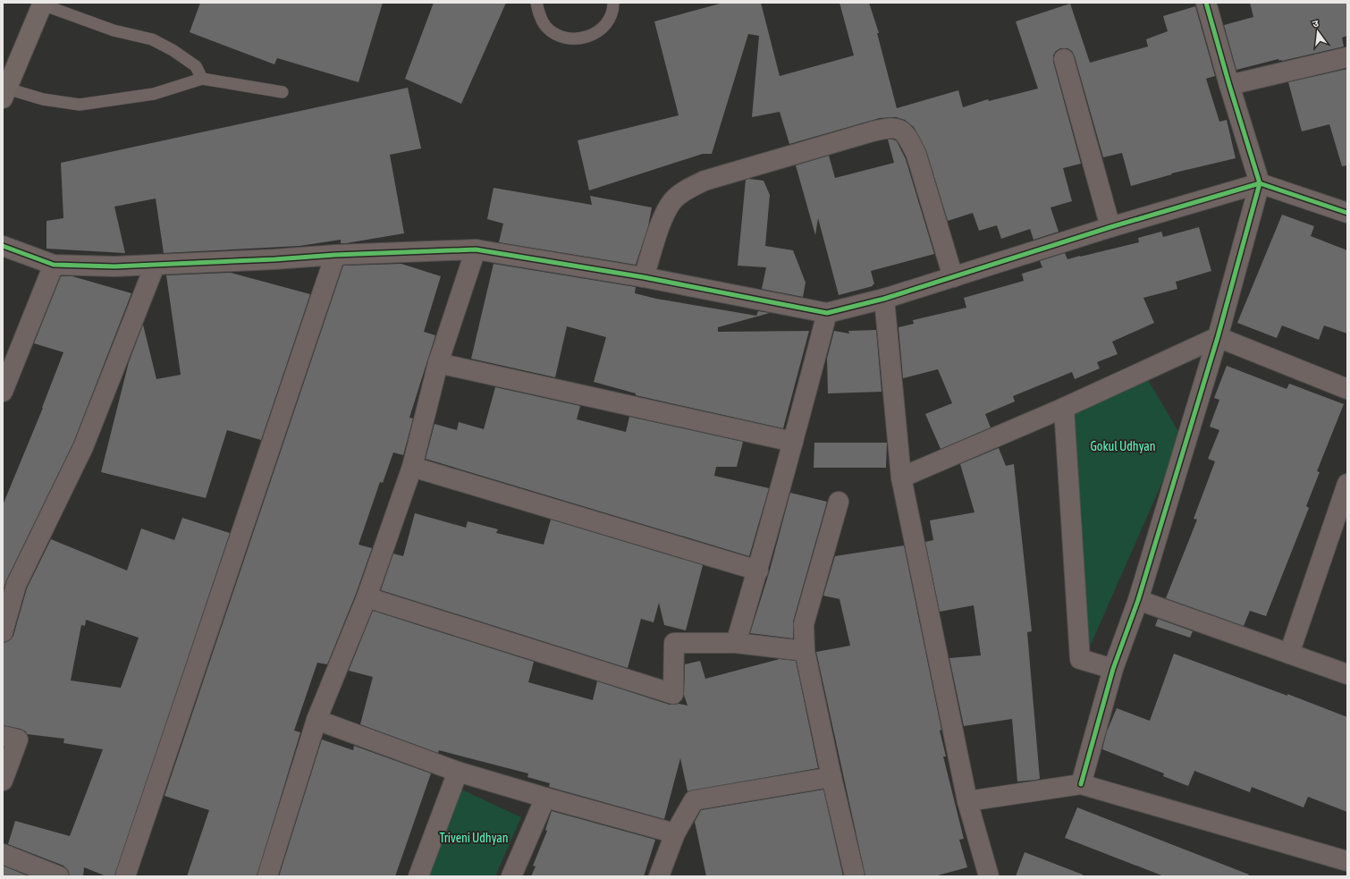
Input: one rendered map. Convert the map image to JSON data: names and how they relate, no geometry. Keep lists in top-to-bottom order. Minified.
{"parks":["Gokul Udhyan","Triveni Udhyan"],"north":"top"}
